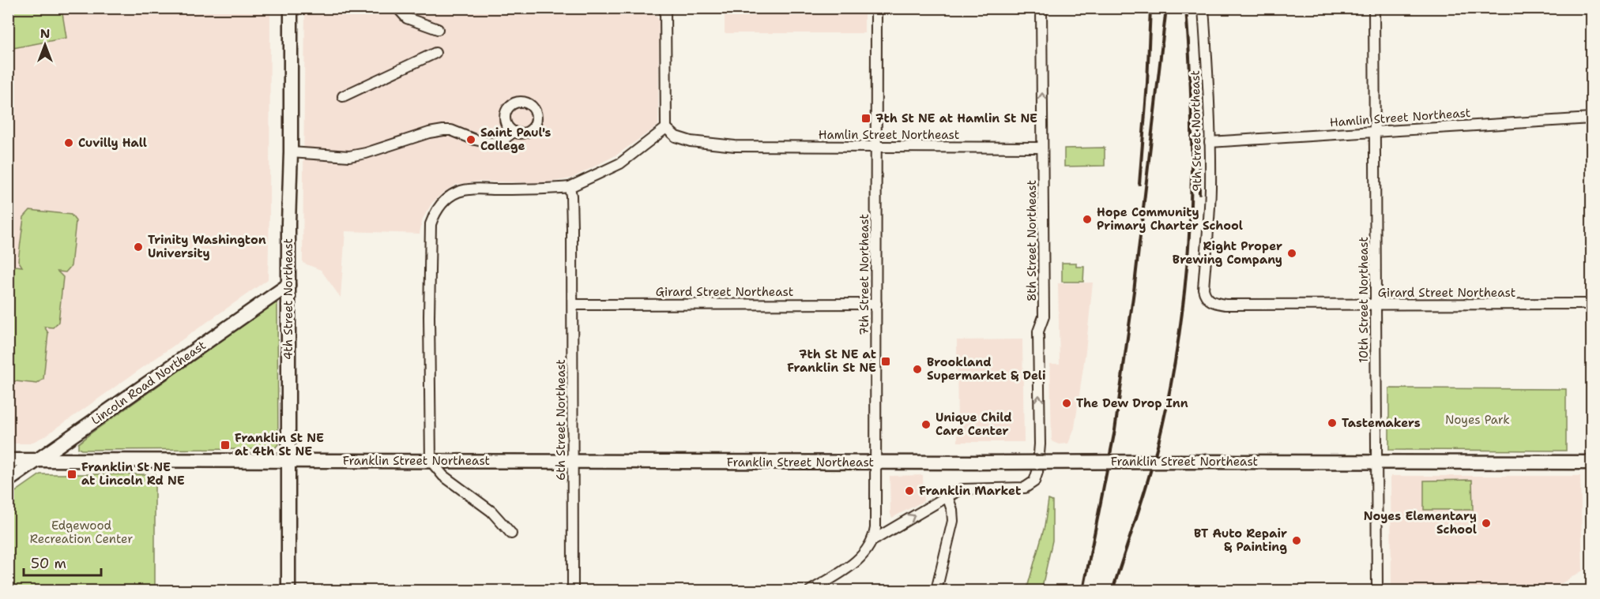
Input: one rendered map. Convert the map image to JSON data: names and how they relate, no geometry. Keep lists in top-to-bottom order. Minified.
{"streets":{"street":["Hamlin Street Northeast","9th Street Northeast","8th Street Northeast","7th Street Northeast","Girard Street Northeast","4th Street Northeast","10th Street Northeast","Lincoln Road Northeast","6th Street Northeast","Franklin Street Northeast"]},"crossings":[["Hamlin Street Northeast","9th Street Northeast"],["Hamlin Street Northeast","8th Street Northeast"],["Hamlin Street Northeast","7th Street Northeast"],["Hamlin Street Northeast","10th Street Northeast"],["9th Street Northeast","Girard Street Northeast"],["7th Street Northeast","Girard Street Northeast"],["7th Street Northeast","Franklin Street Northeast"],["Girard Street Northeast","10th Street Northeast"],["Girard Street Northeast","6th Street Northeast"],["4th Street Northeast","Lincoln Road Northeast"],["4th Street Northeast","Franklin Street Northeast"],["10th Street Northeast","Franklin Street Northeast"],["Lincoln Road Northeast","Franklin Street Northeast"],["6th Street Northeast","Franklin Street Northeast"]],"one_way":["8th Street Northeast"],"parks":["Noyes Park","Edgewood Recreation Center"],"places":{"transit":["7th St NE at Hamlin St NE","7th St NE at Franklin St NE","Franklin St NE at 4th St NE","Franklin St NE at Lincoln Rd NE"],"other":["Saint Paul's College","Cuvilly Hall","Hope Community Primary Charter School","Trinity Washington University","Right Proper Brewing Company","Brookland Supermarket & Deli","The Dew Drop Inn","Tastemakers","Unique Child Care Center","Franklin Market","Noyes Elementary School","BT Auto Repair & Painting"]},"scale_bar":"50 m","north":"top"}
